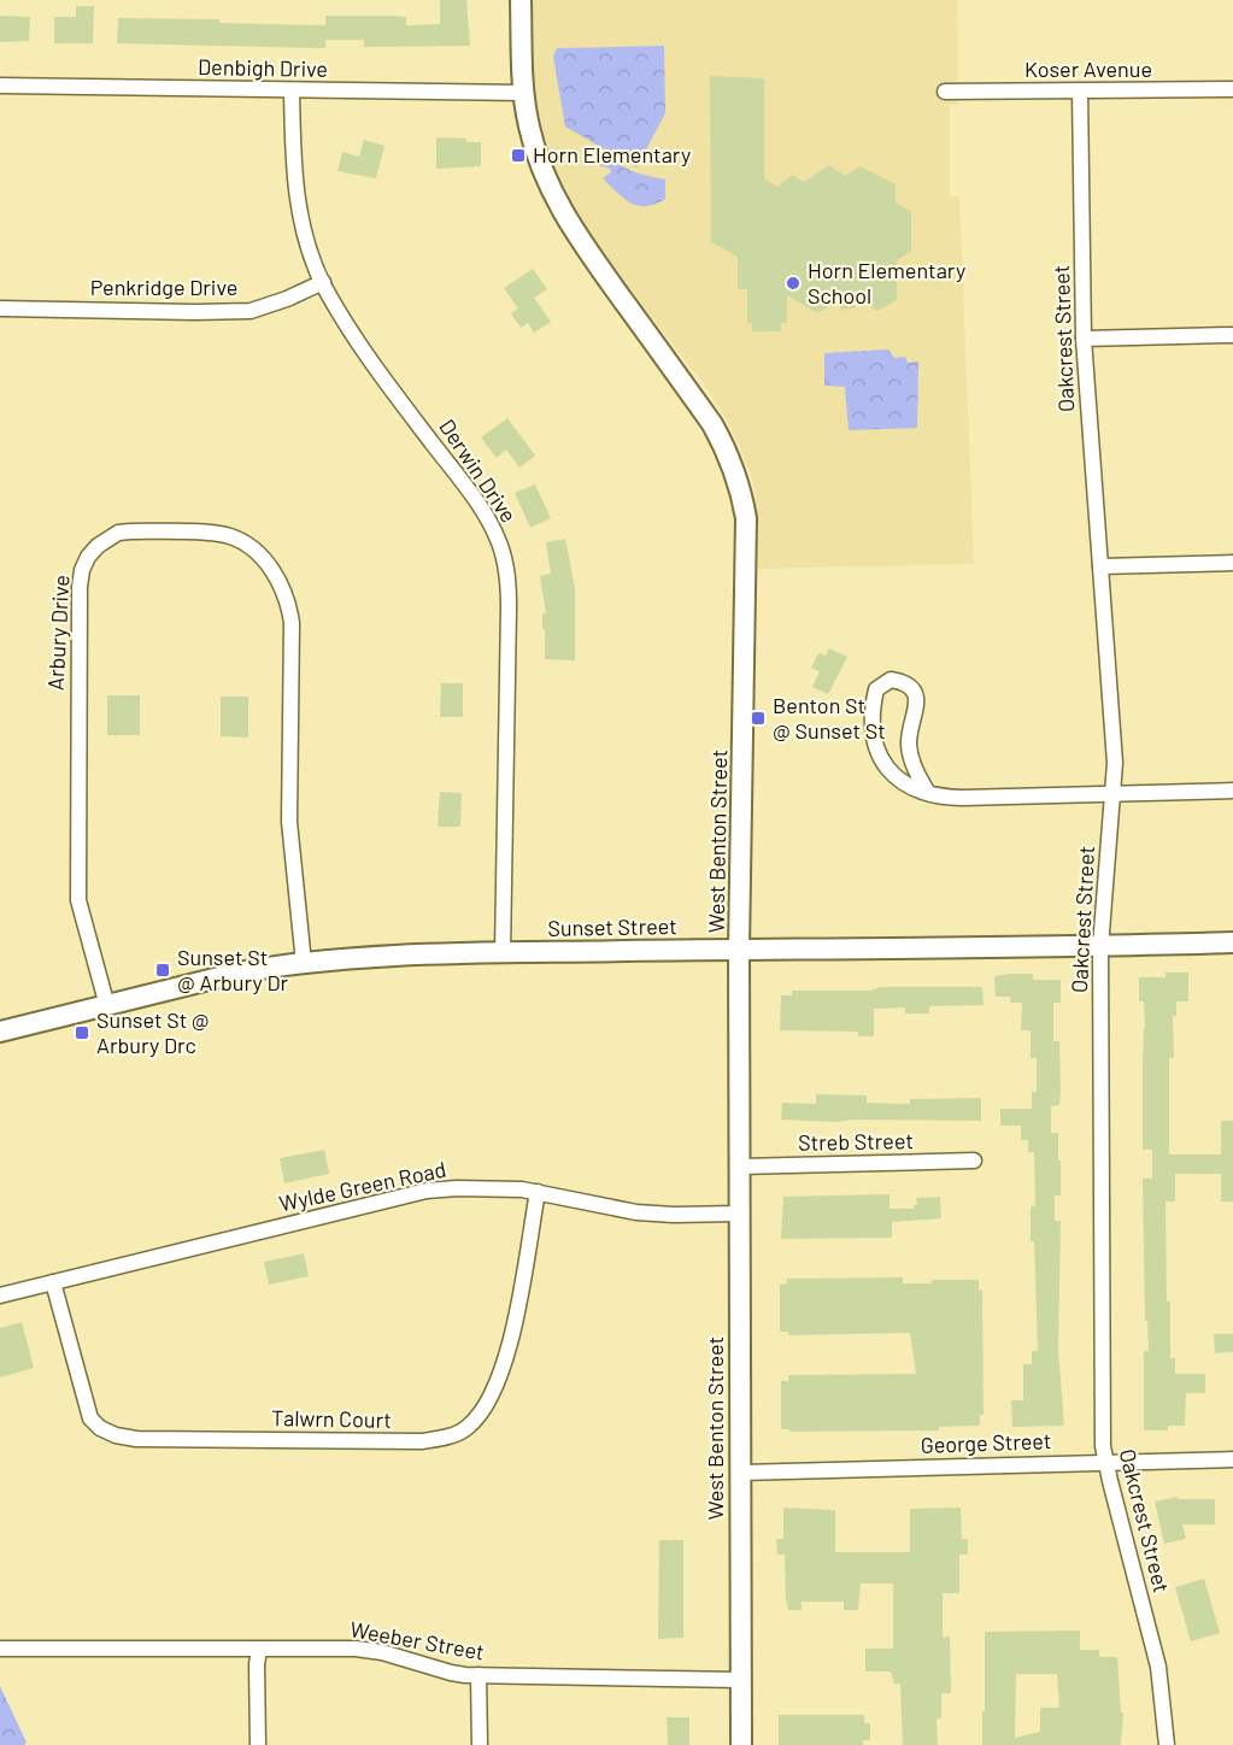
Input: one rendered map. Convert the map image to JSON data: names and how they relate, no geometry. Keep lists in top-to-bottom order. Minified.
{"streets":{"street":["Denbigh Drive","Koser Avenue","Penkridge Drive","Oakcrest Street","Derwin Drive","Arbury Drive","West Benton Street","Sunset Street","Streb Street","Wylde Green Road","Talwrn Court","George Street","Weeber Street"]},"crossings":[["Denbigh Drive","Derwin Drive"],["Denbigh Drive","West Benton Street"],["Koser Avenue","Oakcrest Street"],["Penkridge Drive","Derwin Drive"],["Oakcrest Street","Sunset Street"],["Oakcrest Street","George Street"],["Derwin Drive","Sunset Street"],["Arbury Drive","Sunset Street"],["West Benton Street","Sunset Street"],["West Benton Street","Streb Street"],["West Benton Street","Wylde Green Road"],["West Benton Street","George Street"],["West Benton Street","Weeber Street"],["Wylde Green Road","Talwrn Court"]],"places":{"transit":["Horn Elementary","Benton St @ Sunset St","Sunset St @ Arbury Dr","Sunset St @ Arbury Drc"],"other":["Horn Elementary School"]}}
